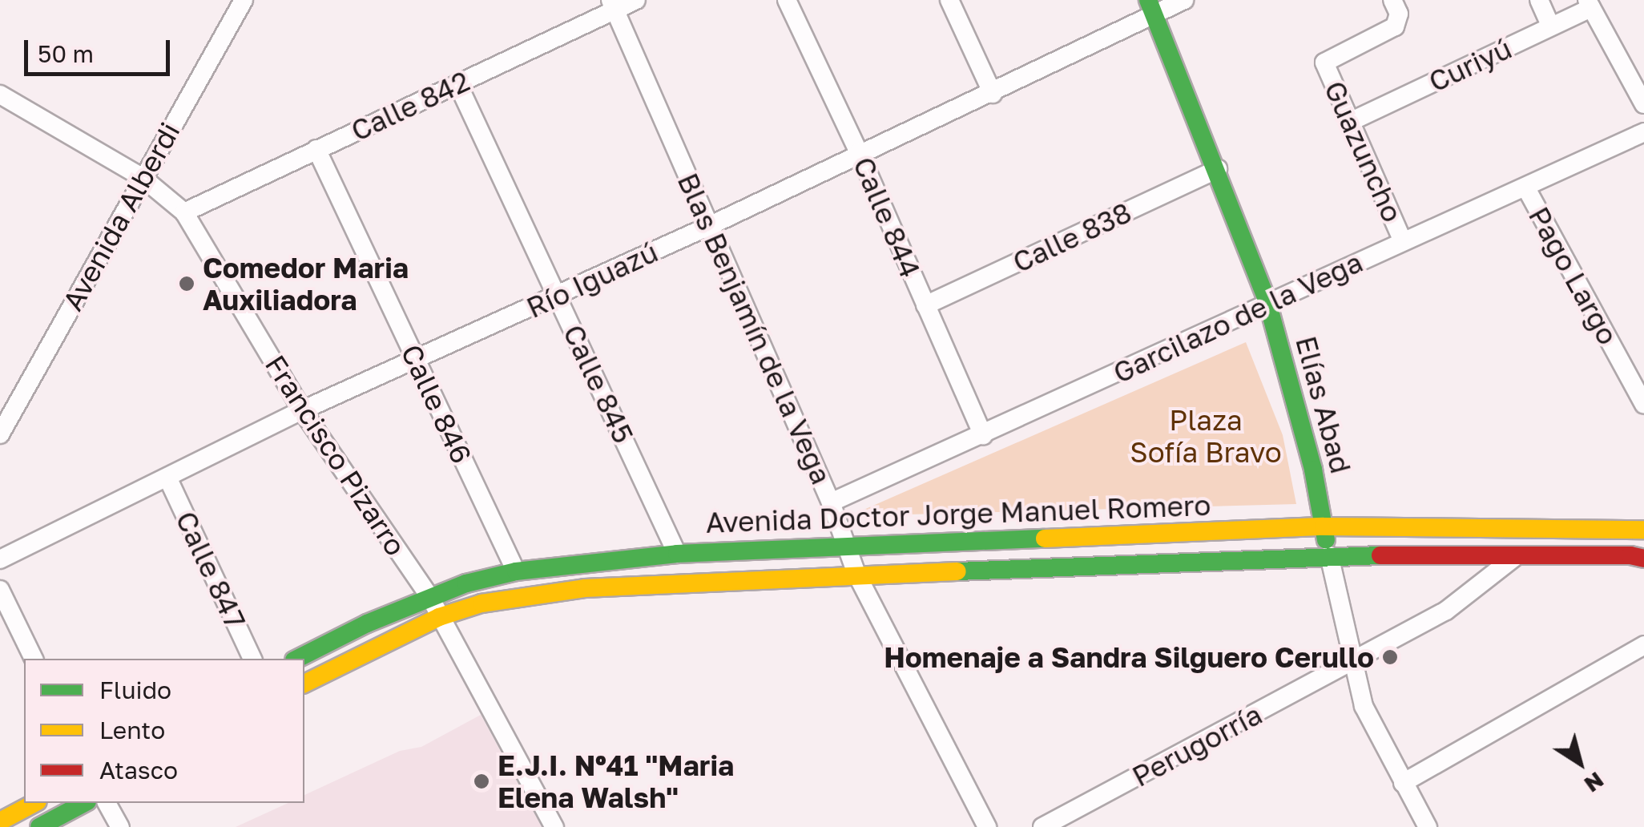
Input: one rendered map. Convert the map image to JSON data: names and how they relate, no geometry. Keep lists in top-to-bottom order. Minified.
{"streets":{"main road":["Elías Abad","Avenida Doctor Jorge Manuel Romero"],"street":["Curiyú","Calle 842","Guazuncho","Avenida Alberdi","Calle 844","Calle 838","Pago Largo","Río Iguazú","Garcilazo de la Vega","Blas Benjamín de la Vega","Calle 845","Calle 846","Francisco Pizarro","Calle 847","Perugorría"]},"crossings":[["Curiyú","Guazuncho"],["Calle 842","Blas Benjamín de la Vega"],["Calle 842","Calle 845"],["Calle 842","Calle 846"],["Calle 842","Francisco Pizarro"],["Guazuncho","Garcilazo de la Vega"],["Avenida Alberdi","Francisco Pizarro"],["Calle 844","Calle 838"],["Calle 844","Río Iguazú"],["Calle 844","Garcilazo de la Vega"],["Calle 838","Elías Abad"],["Pago Largo","Garcilazo de la Vega"],["Río Iguazú","Blas Benjamín de la Vega"],["Río Iguazú","Calle 845"],["Río Iguazú","Calle 846"],["Río Iguazú","Elías Abad"],["Río Iguazú","Francisco Pizarro"],["Río Iguazú","Calle 847"],["Garcilazo de la Vega","Blas Benjamín de la Vega"],["Garcilazo de la Vega","Elías Abad"],["Blas Benjamín de la Vega","Avenida Doctor Jorge Manuel Romero"],["Calle 845","Avenida Doctor Jorge Manuel Romero"],["Calle 846","Avenida Doctor Jorge Manuel Romero"],["Elías Abad","Avenida Doctor Jorge Manuel Romero"],["Elías Abad","Perugorría"],["Francisco Pizarro","Avenida Doctor Jorge Manuel Romero"],["Avenida Doctor Jorge Manuel Romero","Perugorría"]],"parks":["Plaza Sofía Bravo"],"places":["Comedor Maria Auxiliadora","Homenaje a Sandra Silguero Cerullo","E.J.I. Nº41 \"Maria Elena Walsh\""],"legend":["Fluido","Lento","Atasco"],"scale_bar":"50 m","north":"bottom right"}
